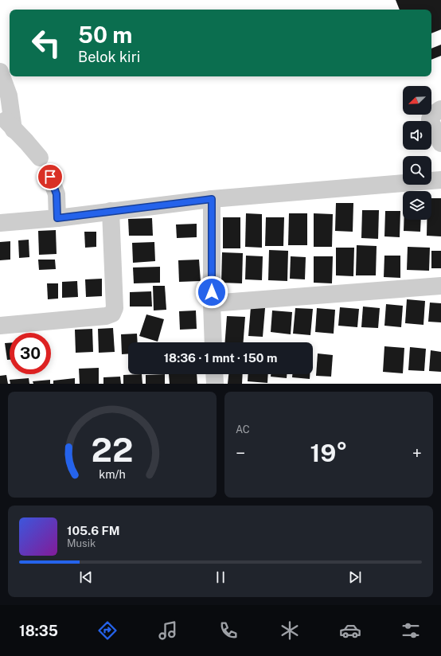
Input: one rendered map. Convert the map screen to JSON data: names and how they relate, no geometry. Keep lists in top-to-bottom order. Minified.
{"north":"bottom left","page":{"turn":["50 m","Belok kiri"],"limit":"30","trip":"18:36 · 1 mnt · 150 m","tile":"AC","heat":["−","19°","+"],"song":["105.6 FM","Musik"],"tabs":"18:35","gauge":["22","km/h"]}}
